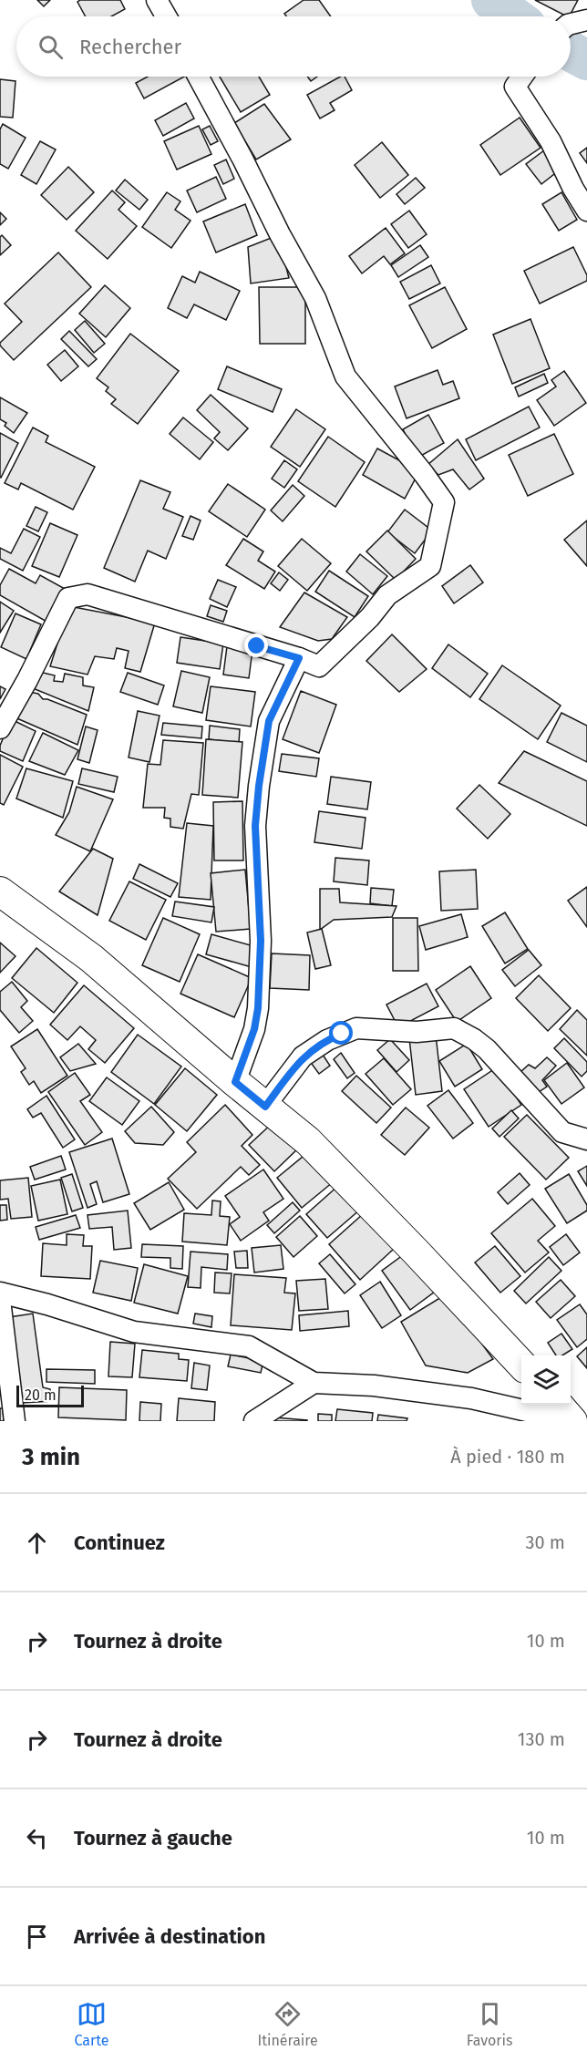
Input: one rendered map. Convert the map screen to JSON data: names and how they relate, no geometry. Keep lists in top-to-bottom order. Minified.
{"scale_bar":"20 m","page":{"search":"Rechercher","scale":"20 m","heading":["3 min","À pied · 180 m"],"list":[["Continuez","30 m"],["Tournez à droite","10 m"],["Tournez à droite","130 m"],["Tournez à gauche","10 m"],"Arrivée à destination"],"nav":["Carte","Itinéraire","Favoris"]}}
